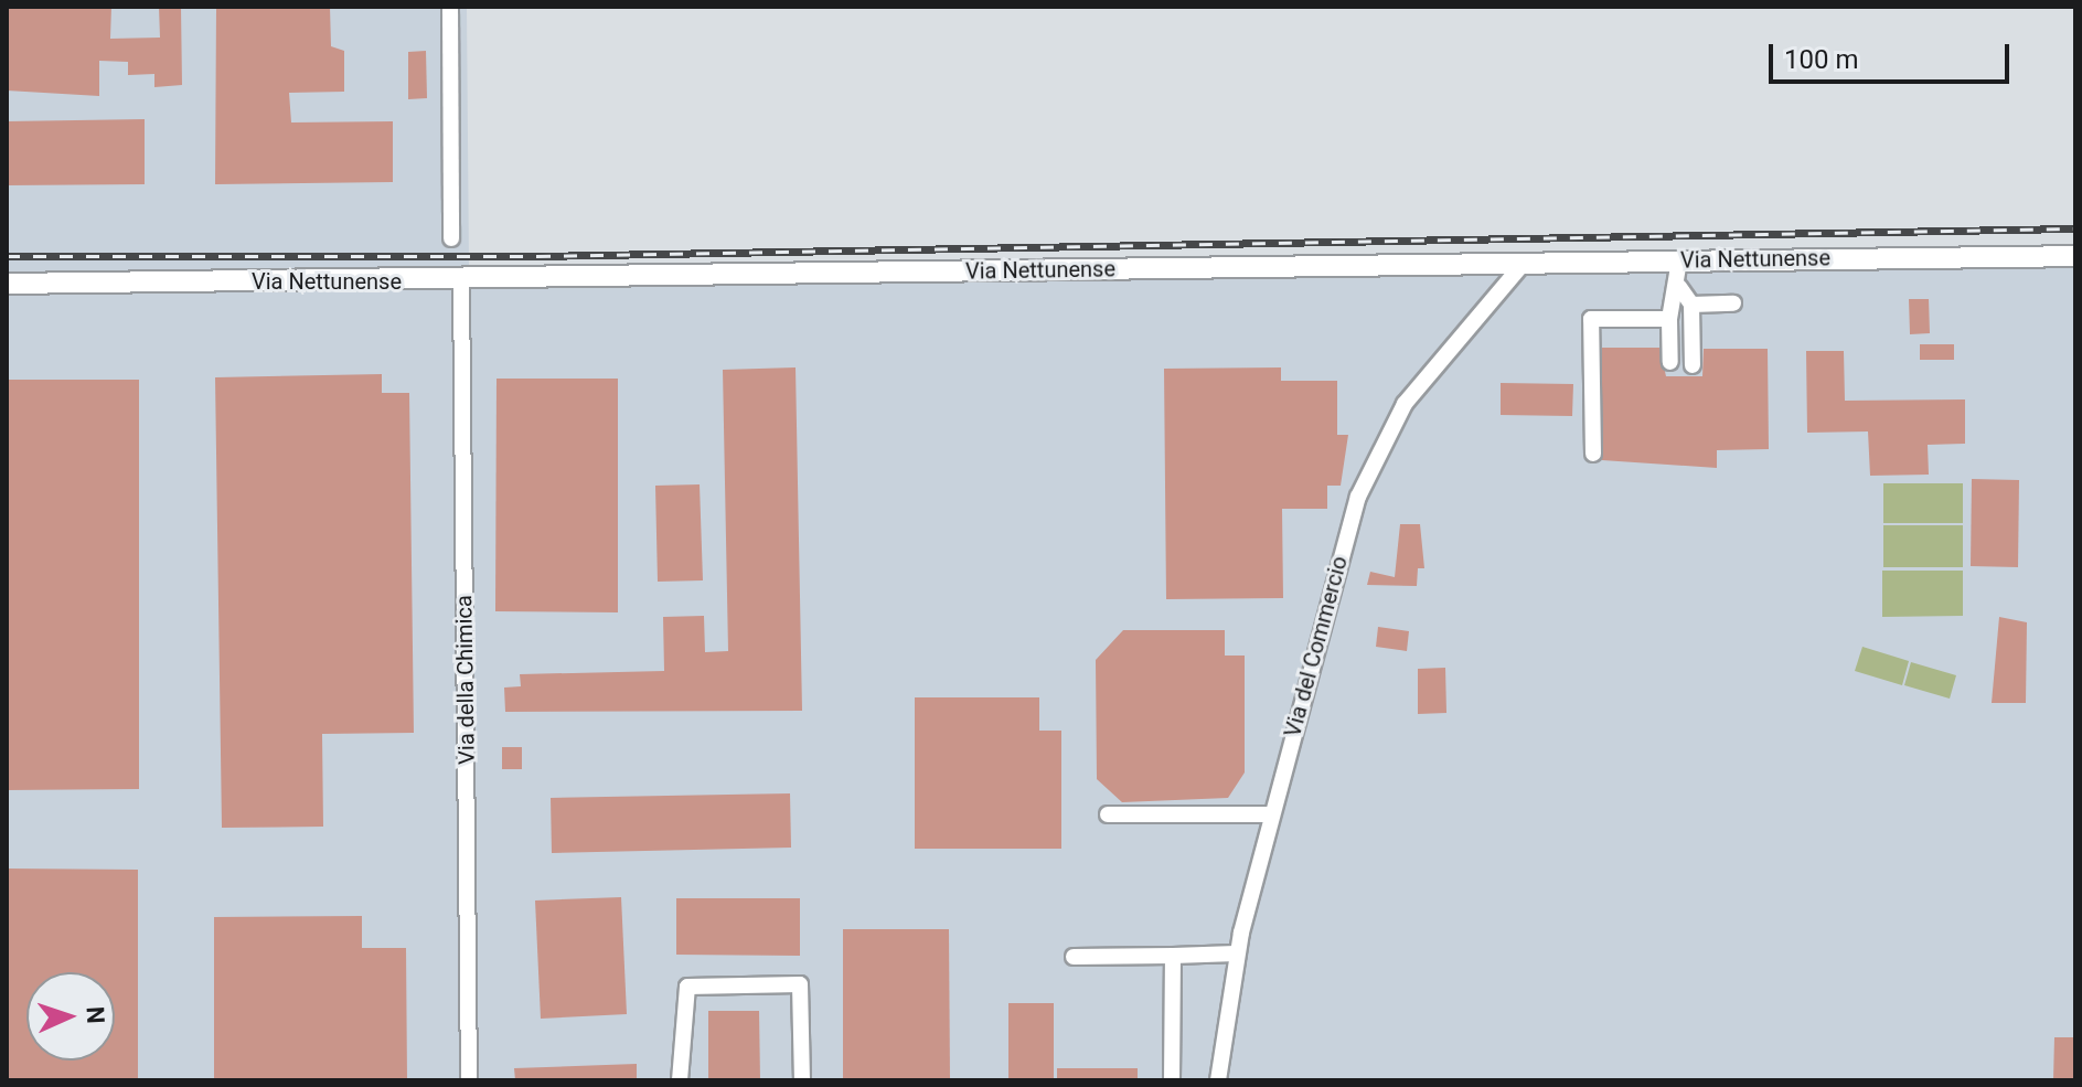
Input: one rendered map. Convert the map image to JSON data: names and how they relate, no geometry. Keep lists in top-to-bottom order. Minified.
{"streets":{"main road":["Via Nettunense"],"street":["Via del Commercio","Via della Chimica"]},"crossings":[["Via Nettunense","Via del Commercio"],["Via Nettunense","Via della Chimica"]],"scale_bar":"100 m","north":"right"}
